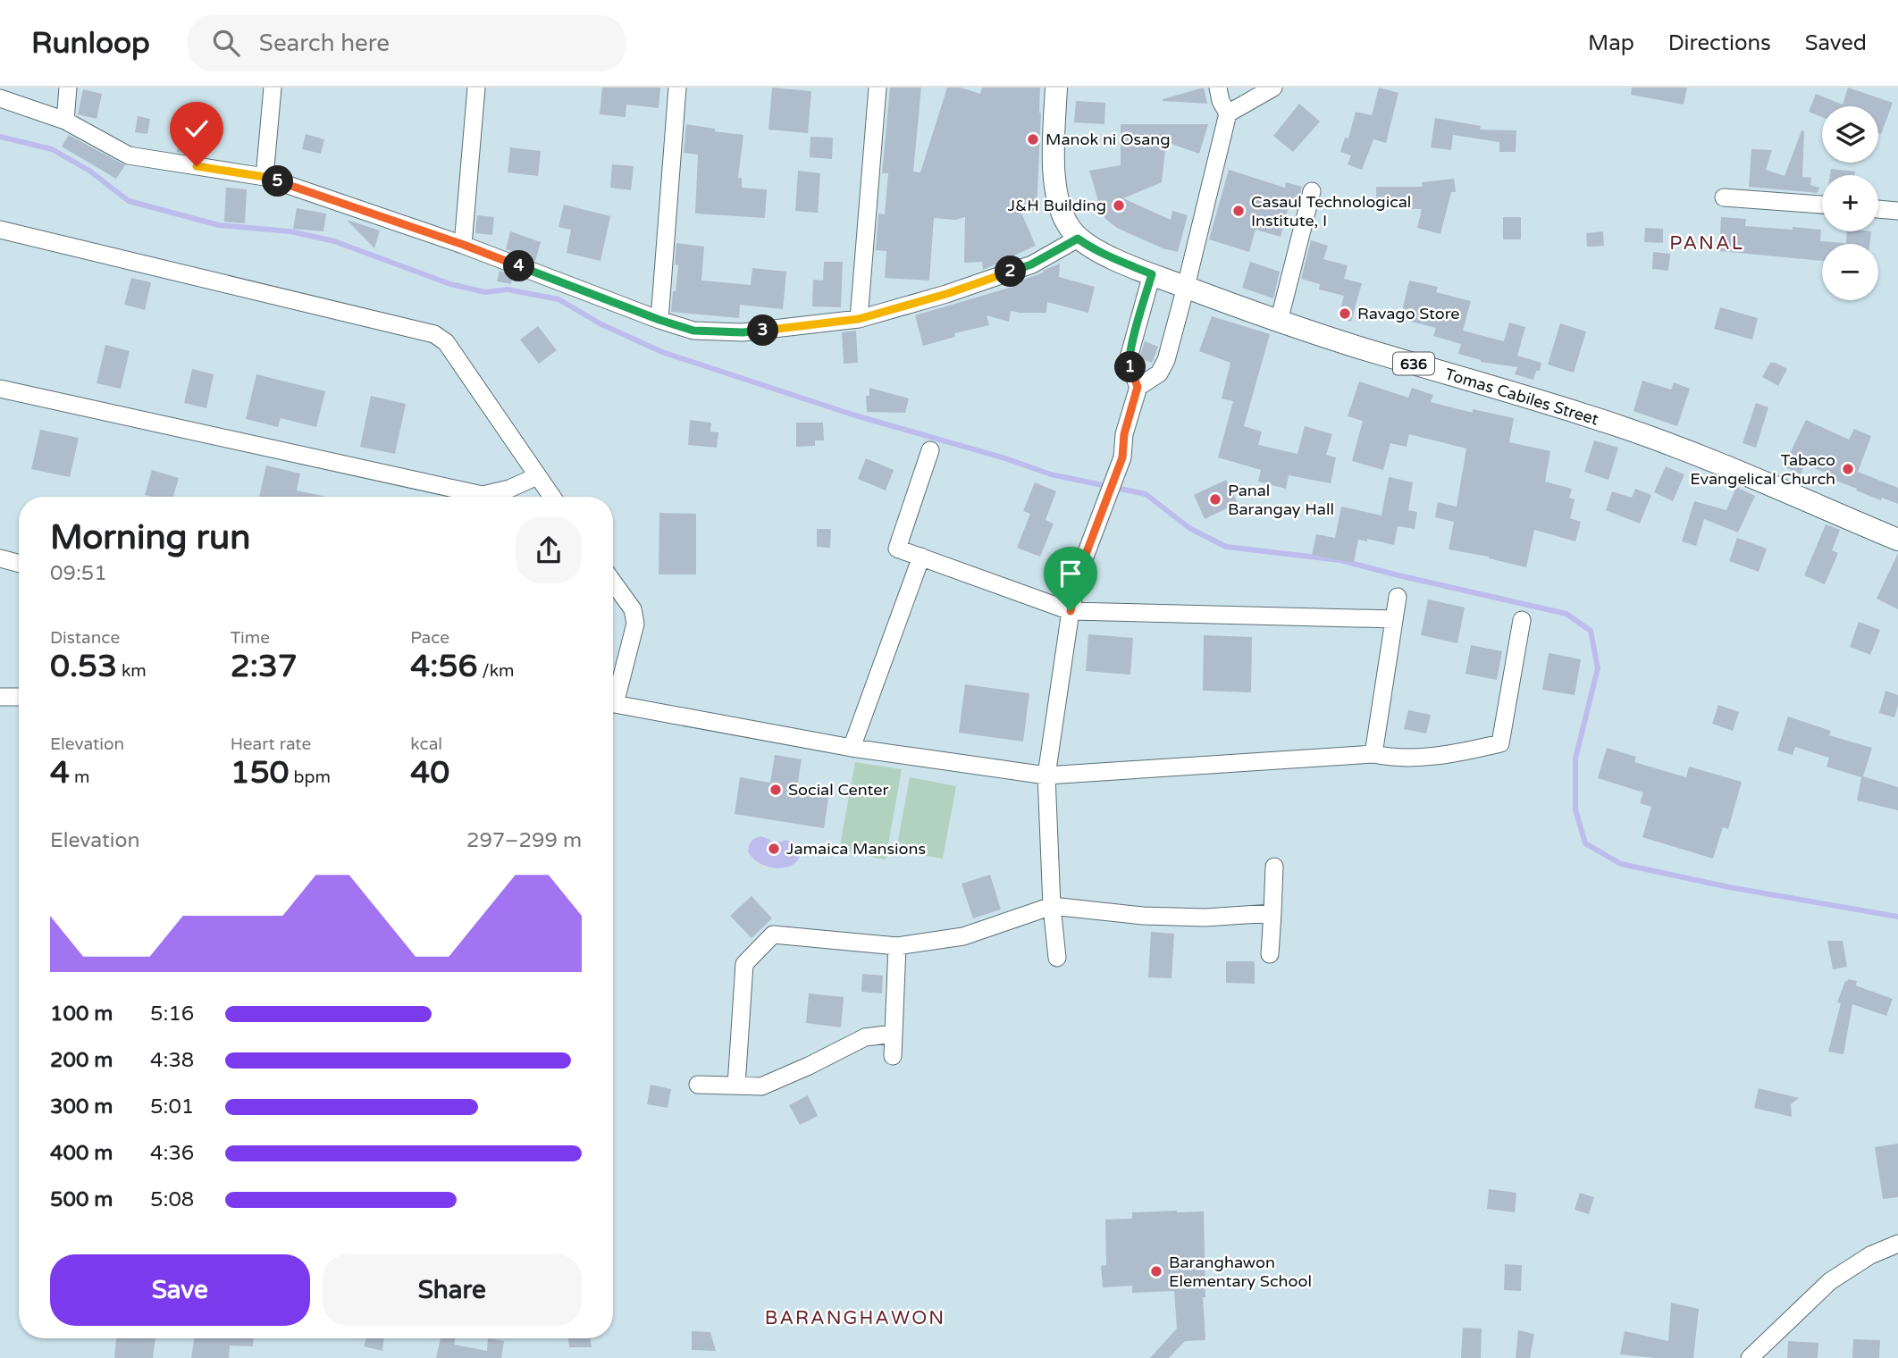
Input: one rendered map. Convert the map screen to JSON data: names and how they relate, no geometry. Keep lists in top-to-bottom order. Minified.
{"streets":{"main road":["636","Tomas Cabiles Street"]},"districts":["PANAL","BARANGHAWON"],"places":["Manok ni Osang","J&H Building","Casaul Technological Institute, I","Ravago Store","Tabaco Evangelical Church","Panal Barangay Hall","Social Center","Jamaica Mansions","Baranghawon Elementary School"],"page":{"header":"Runloop","search":"Search here","nav":["Map","Directions","Saved"],"map_buttons":["+","−"],"pins":["5","4","2","3","1"],"heading":["Morning run","09:51"],"stats":[["Distance","0.53 km"],["Time","2:37"],["Pace","4:56 /km"],["Elevation","4 m"],["Heart rate","150 bpm"],["kcal","40"]],"chart":["Elevation","297–299 m"],"list":[{"name":"100 m","note":"5:16"},{"name":"200 m","note":"4:38"},{"name":"300 m","note":"5:01"},{"name":"400 m","note":"4:36"},{"name":"500 m","note":"5:08"}],"buttons":["Save","Share"]}}
